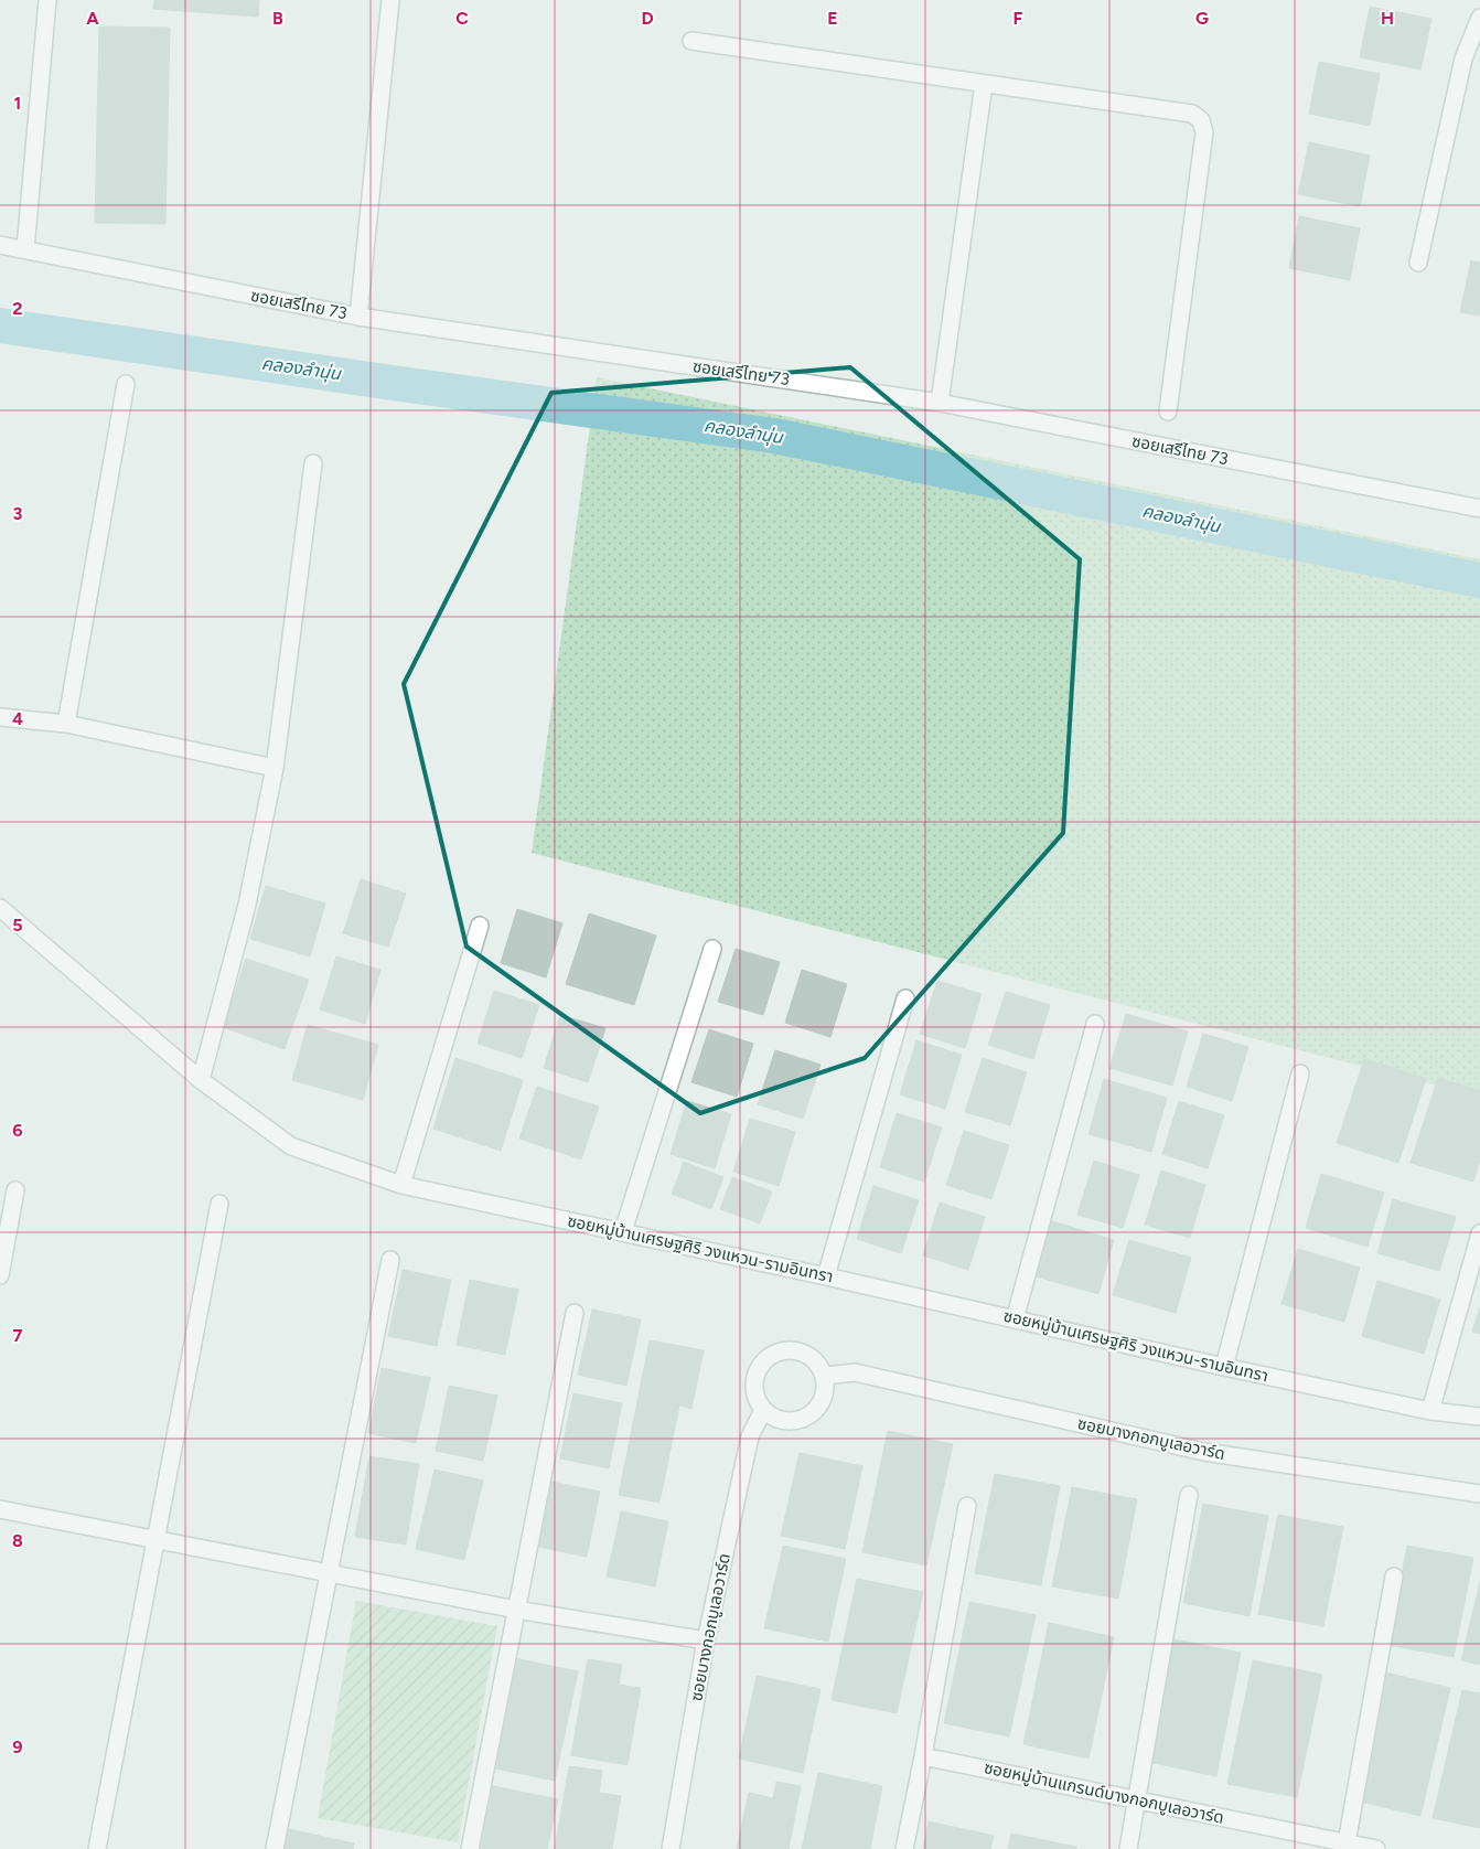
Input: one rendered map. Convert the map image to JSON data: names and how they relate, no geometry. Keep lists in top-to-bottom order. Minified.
{"streets":{"street":["ซอยเสรีไทย 73","ซอยหมู่บ้านเศรษฐศิริ วงแหวน-รามอินทรา","ซอยบางกอกบูเลอวาร์ด","ซอยหมู่บ้านแกรนด์บางกอกบูเลอวาร์ด"]},"water":["คลองลำนุ่น"],"grid":{"columns":["A","B","C","D","E","F","G","H"],"rows":["1","2","3","4","5","6","7","8","9"]}}
